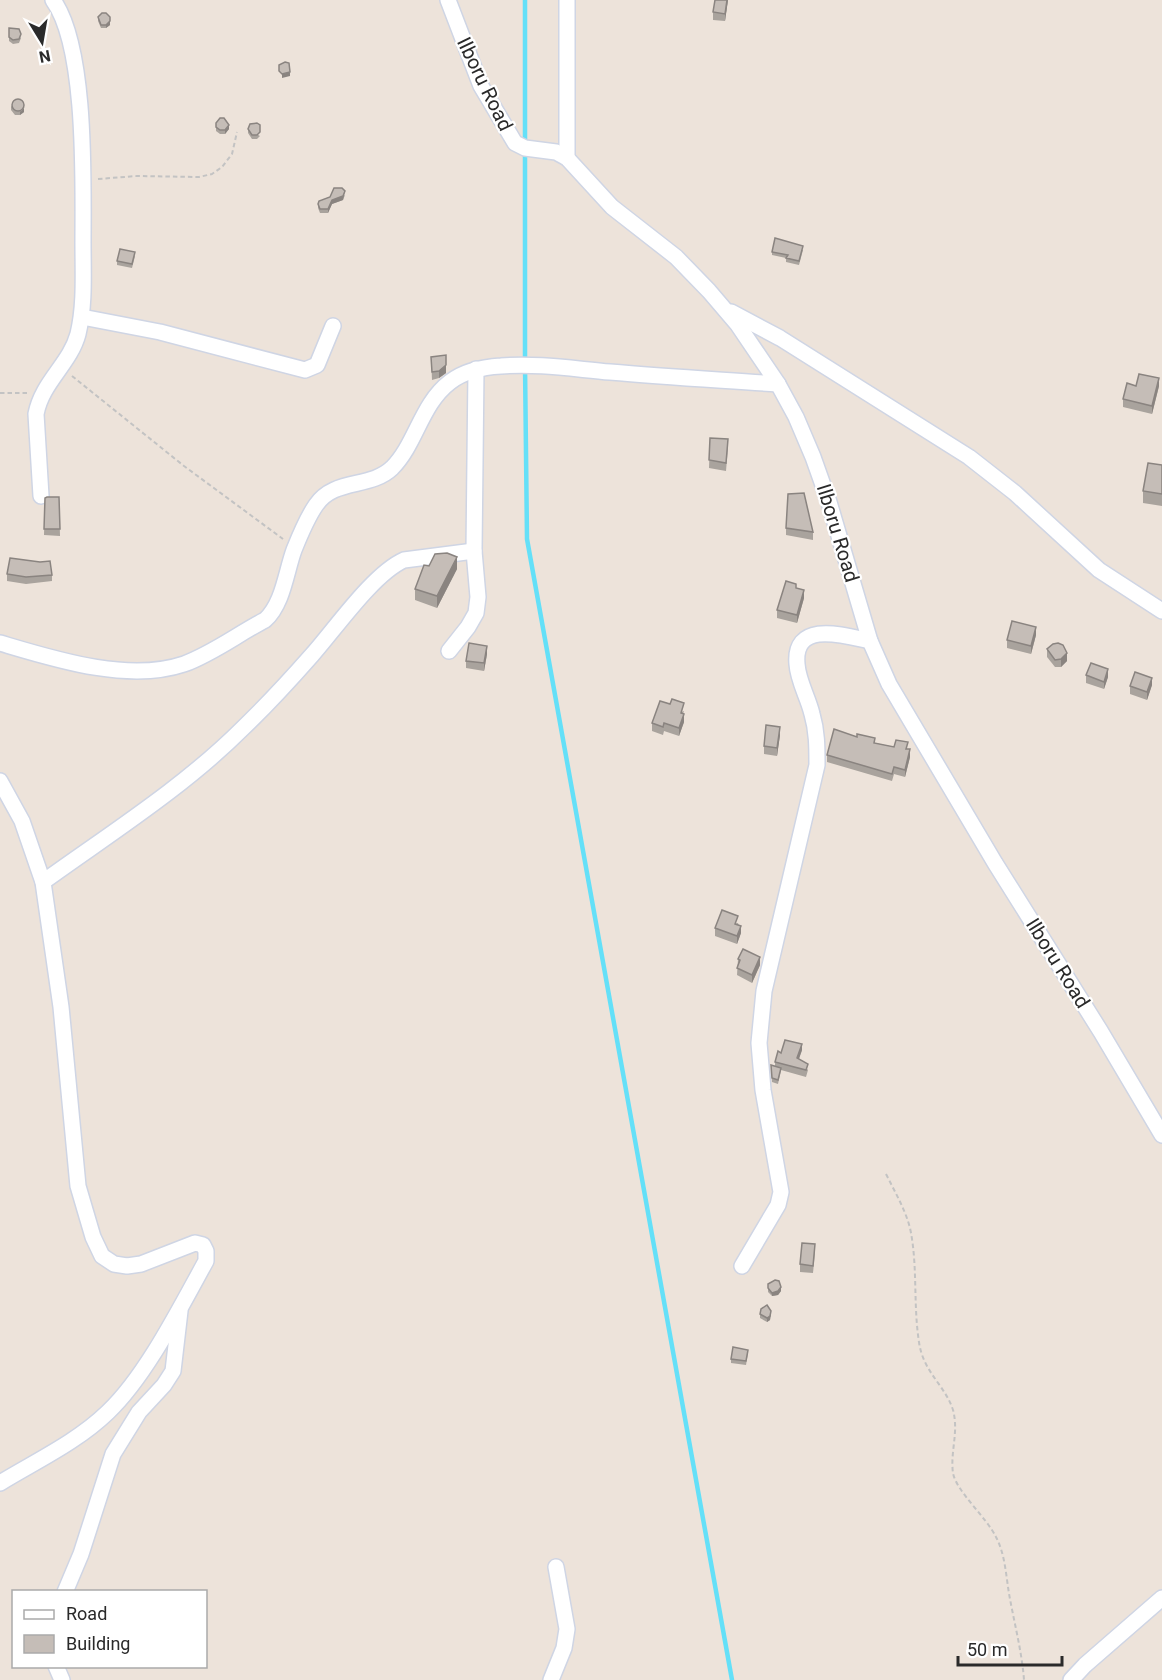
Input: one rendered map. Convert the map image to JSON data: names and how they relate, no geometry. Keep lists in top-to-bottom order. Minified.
{"streets":{"street":["Ilboru Road"]},"legend":["Road","Building"],"scale_bar":"50 m","north":"bottom"}
